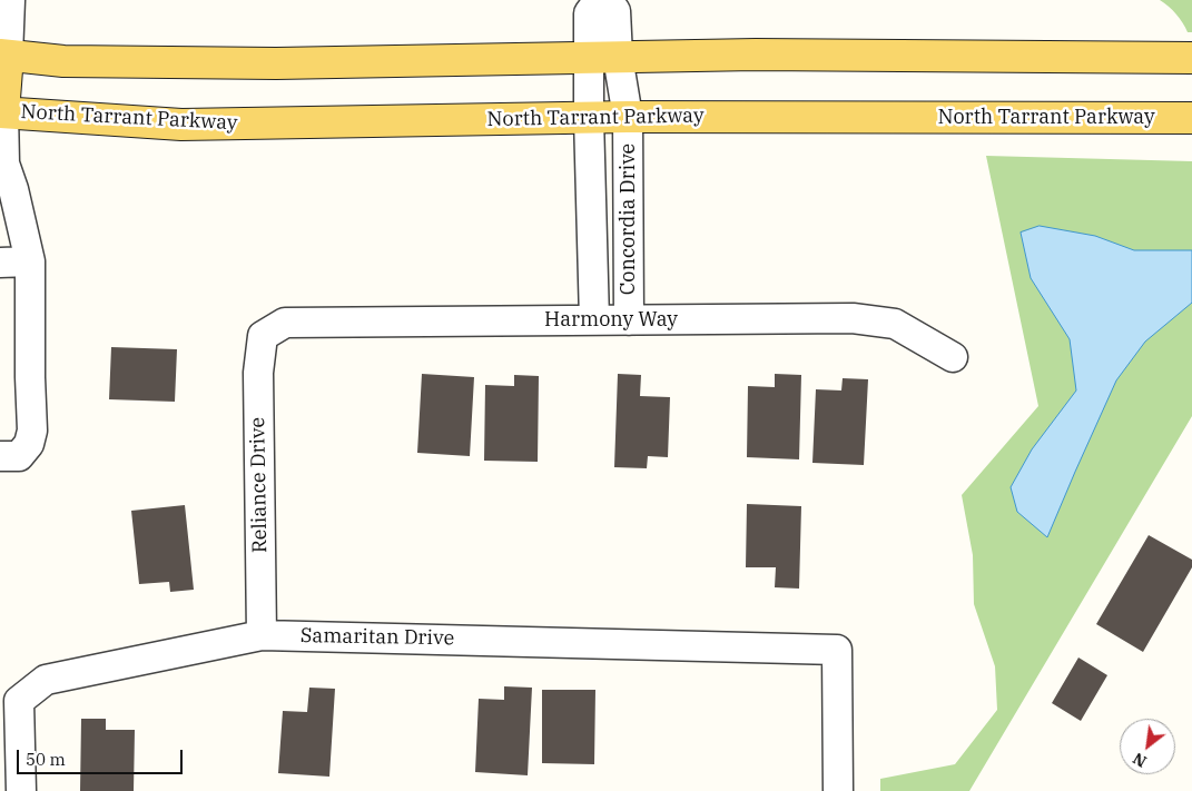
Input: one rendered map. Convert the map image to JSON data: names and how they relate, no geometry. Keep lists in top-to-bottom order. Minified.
{"streets":{"main road":["North Tarrant Parkway"],"street":["Concordia Drive","Harmony Way","Reliance Drive","Samaritan Drive"]},"crossings":[["North Tarrant Parkway","Concordia Drive"],["Concordia Drive","Harmony Way"],["Harmony Way","Reliance Drive"],["Reliance Drive","Samaritan Drive"]],"scale_bar":"50 m","north":"bottom left"}
